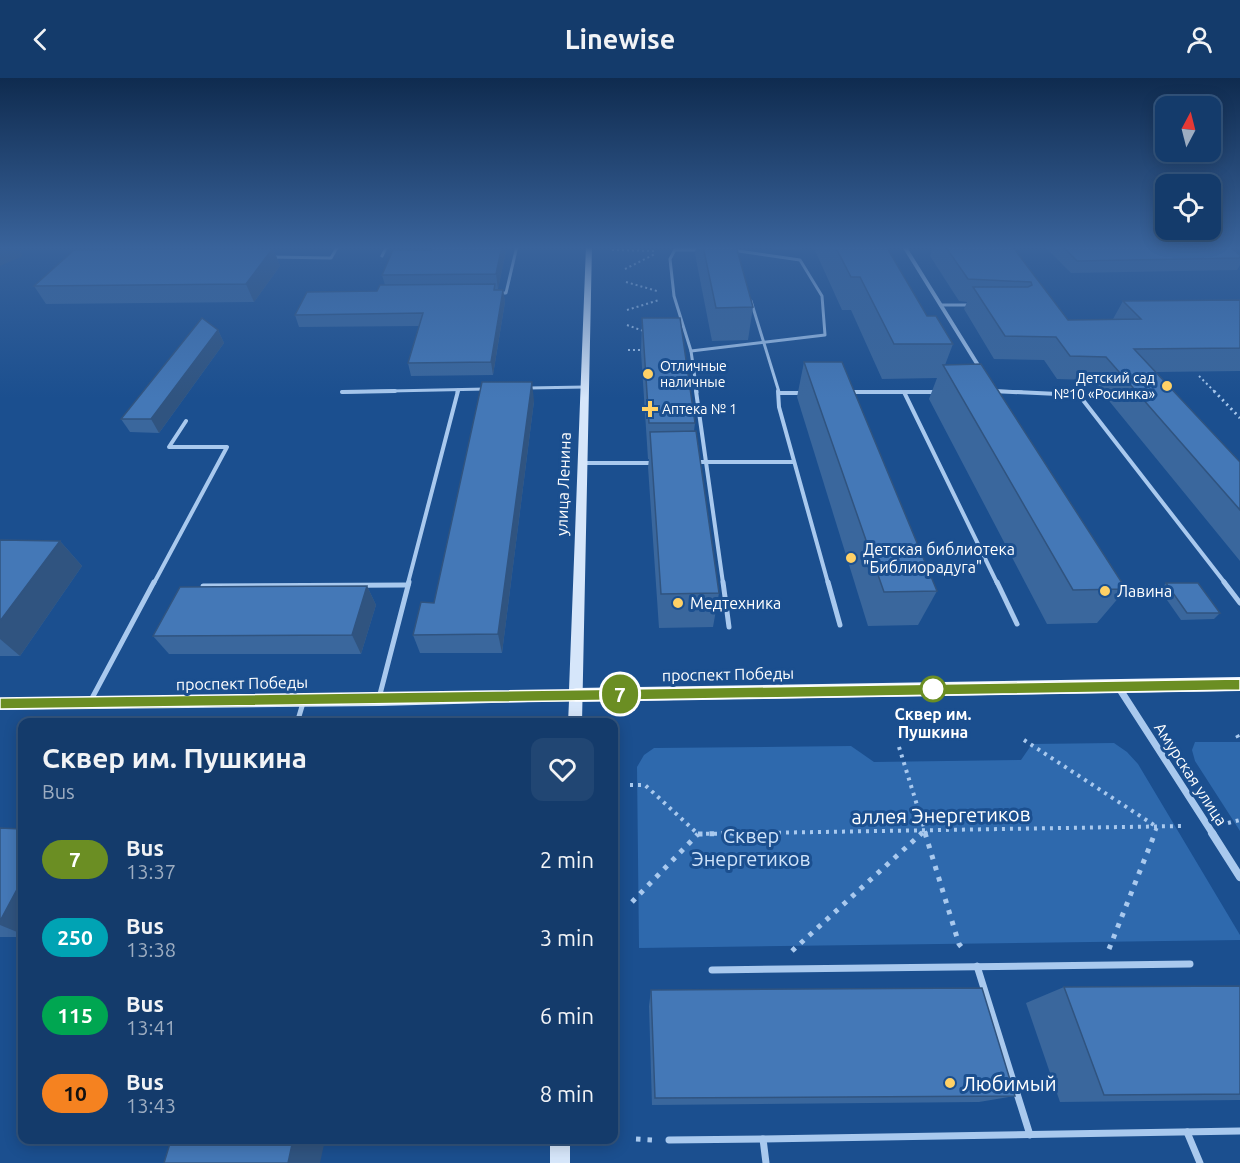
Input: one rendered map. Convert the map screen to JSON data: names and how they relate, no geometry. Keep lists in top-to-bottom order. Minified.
{"streets":{"main road":["улица Ленина","проспект Победы"],"street":["Амурская улица"],"path":["аллея Энергетиков"]},"crossings":[["улица Ленина","проспект Победы"],["проспект Победы","Амурская улица"]],"parks":["Сквер Энергетиков"],"places":{"other":["Отличные наличные","Детский сад №10 «Росинка»","Детская библиотека \"Библиорадуга\"","Лавина","Медтехника","Сквер им. Пушкина","Любимый"],"health":["Аптека № 1"]},"lines":["bus line 7"],"north":"top","page":{"header":"Linewise","on_map":"7","heading":["Сквер им. Пушкина","Bus"],"list":[{"mark":"7","name":"Bus","note":"13:37","value":"2 min"},{"mark":"250","name":"Bus","note":"13:38","value":"3 min"},{"mark":"115","name":"Bus","note":"13:41","value":"6 min"},{"mark":"10","name":"Bus","note":"13:43","value":"8 min"}]}}
